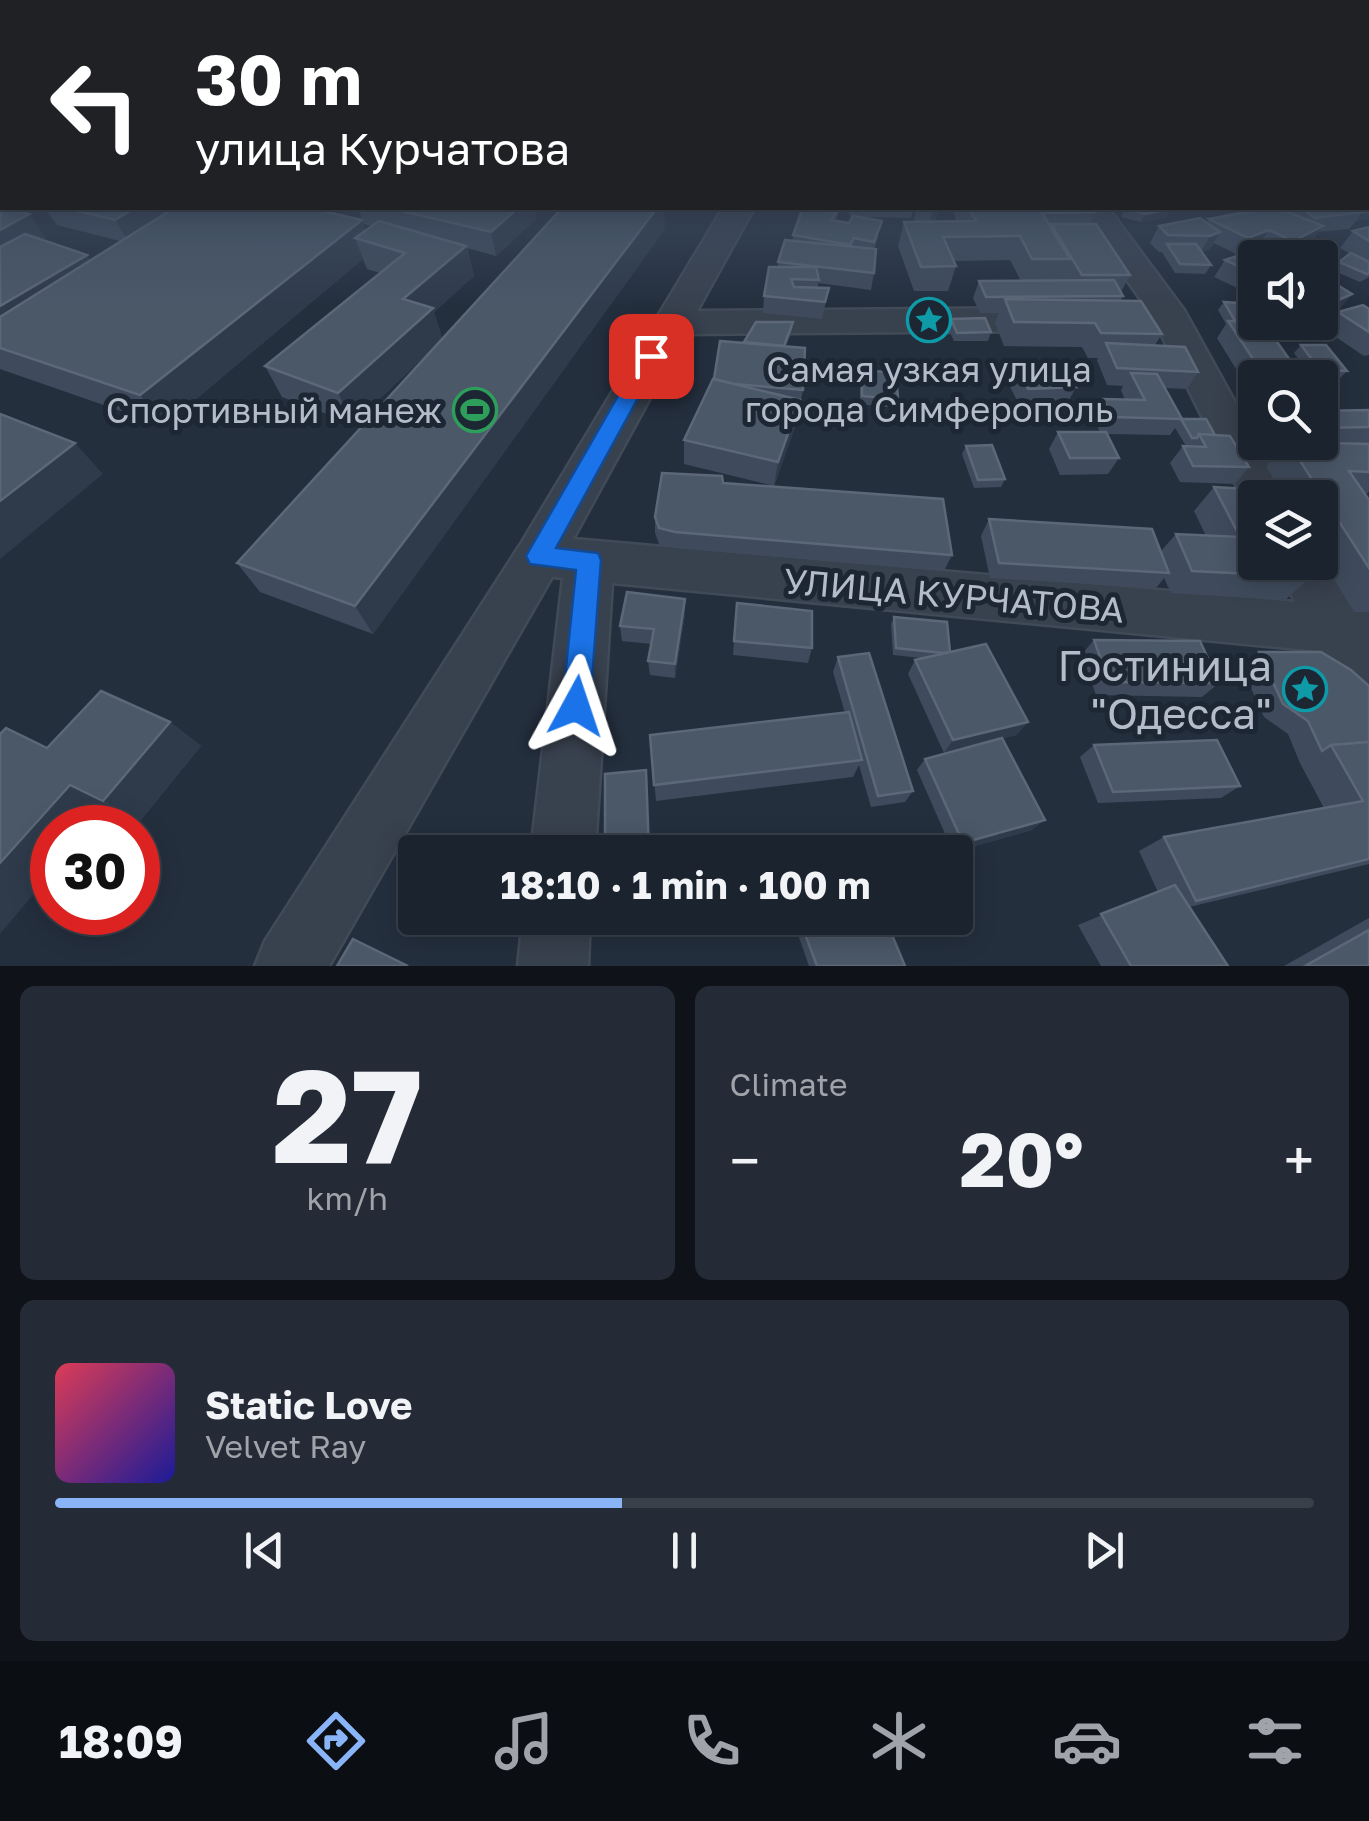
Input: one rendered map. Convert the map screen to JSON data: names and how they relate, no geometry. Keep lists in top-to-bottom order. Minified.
{"streets":{"street":["УЛИЦА КУРЧАТОВА"]},"places":{"place":["Самая узкая улица города Симферополь","Гостиница \"Одесса\""],"sports":["Спортивный манеж"]},"page":{"turn":["30 m","улица Курчатова"],"limit":"30","trip":"18:10 · 1 min · 100 m","tile":[["27","km/h"],"Climate"],"heat":["−","20°","+"],"song":["Static Love","Velvet Ray"],"tabs":"18:09"}}
